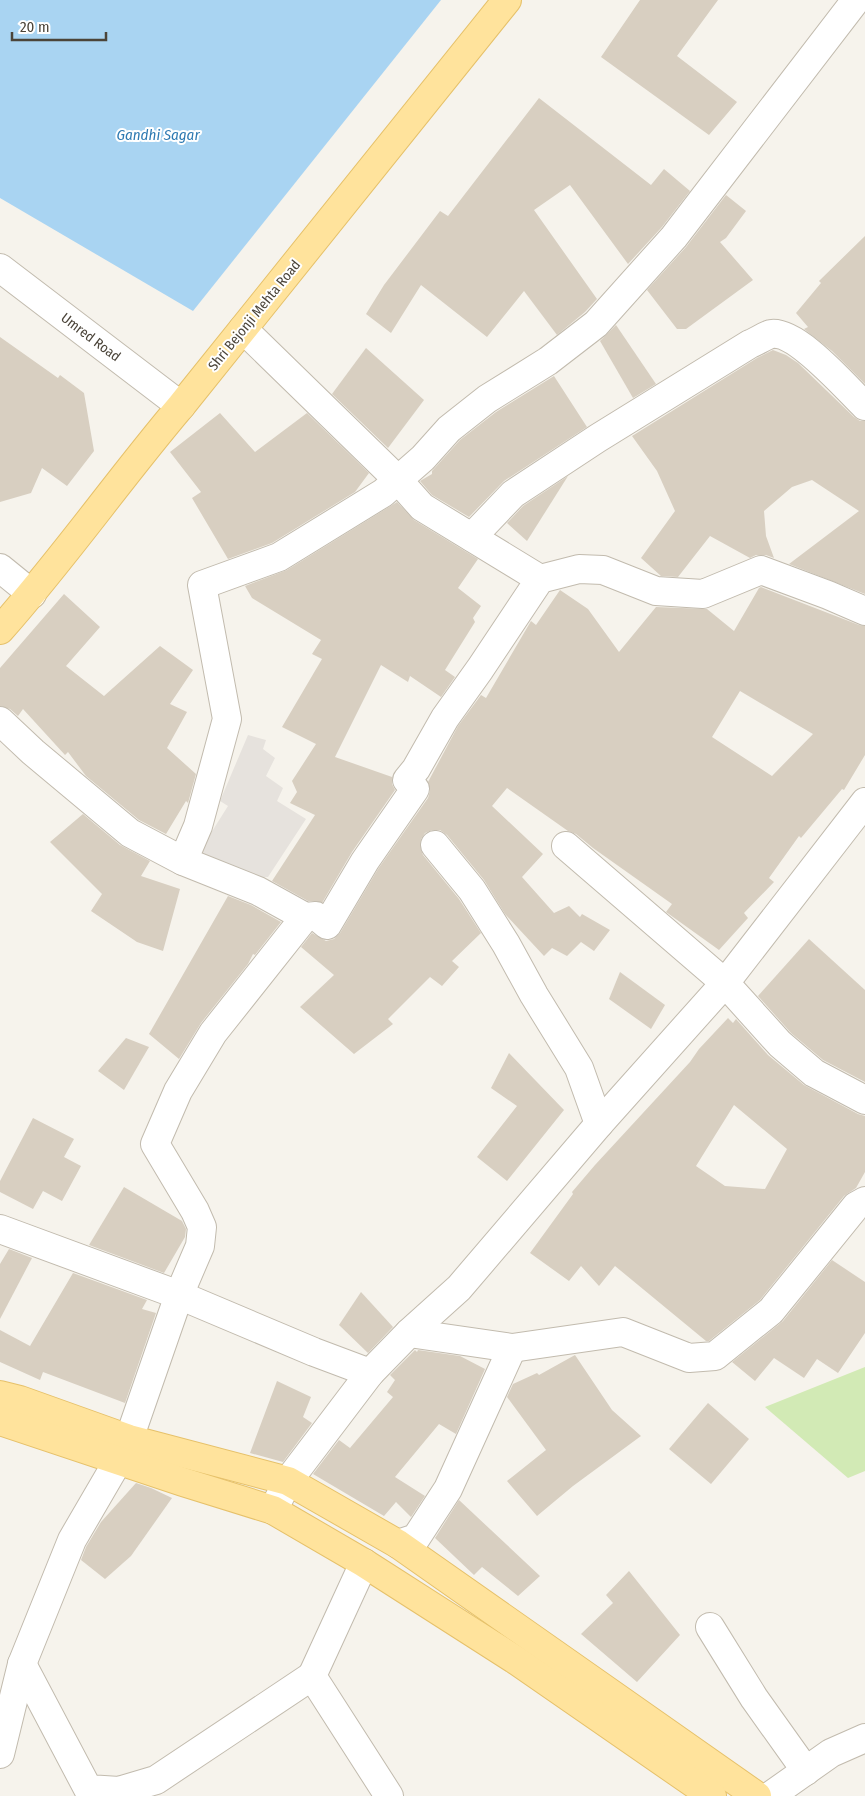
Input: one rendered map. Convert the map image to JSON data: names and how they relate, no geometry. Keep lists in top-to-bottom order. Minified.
{"streets":{"main road":["Shri Bejonji Mehta Road"],"street":["Umred Road"]},"crossings":[["Shri Bejonji Mehta Road","Umred Road"]],"water":["Gandhi Sagar"],"scale_bar":"20 m"}
